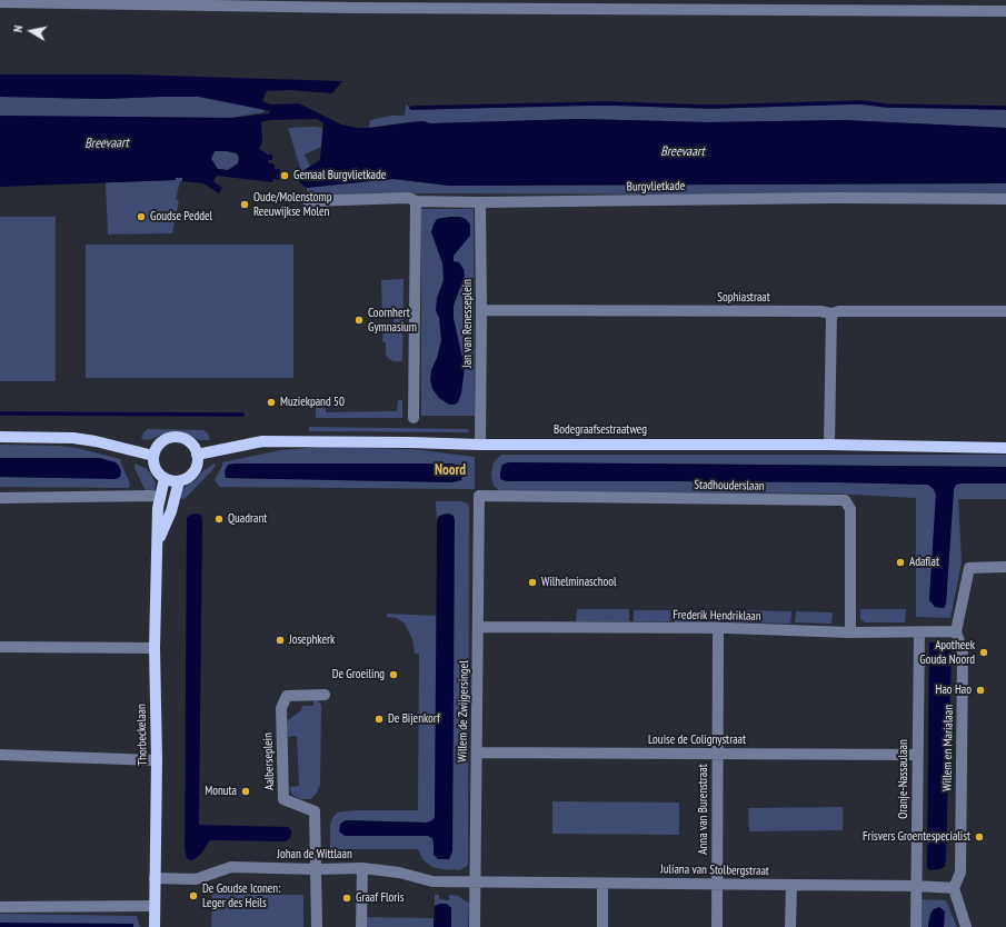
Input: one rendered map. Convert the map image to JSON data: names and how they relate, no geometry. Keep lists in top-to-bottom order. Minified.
{"streets":{"main road":["Bodegraafsestraatweg","Thorbeckelaan"],"street":["Burgvlietkade","Sophiastraat","Jan van Renesseplein","Stadhouderslaan","Frederik Hendriklaan","Willem de Zwijgersingel","Louise de Colignystraat","Willem en Marialaan","Aalberseplein","Oranje-Nassaulaan","Anna van Burenstraat","Johan de Wittlaan","Juliana van Stolbergstraat"]},"crossings":[["Burgvlietkade","Jan van Renesseplein"],["Sophiastraat","Jan van Renesseplein"],["Jan van Renesseplein","Bodegraafsestraatweg"],["Bodegraafsestraatweg","Thorbeckelaan"],["Stadhouderslaan","Frederik Hendriklaan"],["Stadhouderslaan","Willem de Zwijgersingel"],["Frederik Hendriklaan","Willem de Zwijgersingel"],["Frederik Hendriklaan","Willem en Marialaan"],["Frederik Hendriklaan","Oranje-Nassaulaan"],["Frederik Hendriklaan","Anna van Burenstraat"],["Willem de Zwijgersingel","Louise de Colignystraat"],["Willem de Zwijgersingel","Johan de Wittlaan"],["Willem de Zwijgersingel","Juliana van Stolbergstraat"],["Thorbeckelaan","Johan de Wittlaan"],["Louise de Colignystraat","Oranje-Nassaulaan"],["Louise de Colignystraat","Anna van Burenstraat"],["Willem en Marialaan","Juliana van Stolbergstraat"],["Aalberseplein","Johan de Wittlaan"],["Oranje-Nassaulaan","Juliana van Stolbergstraat"],["Anna van Burenstraat","Juliana van Stolbergstraat"],["Johan de Wittlaan","Juliana van Stolbergstraat"]],"districts":["Noord"],"water":["Breevaart"],"places":["Gemaal Burgvlietkade","Oude/Molenstomp Reeuwijkse Molen","Goudse Peddel","Coornhert Gymnasium","Muziekpand 50","Quadrant","Adaflat","Wilhelminaschool","Josephkerk","Apotheek Gouda Noord","De Groeiling","Hao Hao","De Bijenkorf","Monuta","Frisvers Groentespecialist","De Goudse Iconen: Leger des Heils","Graaf Floris"],"north":"left"}
